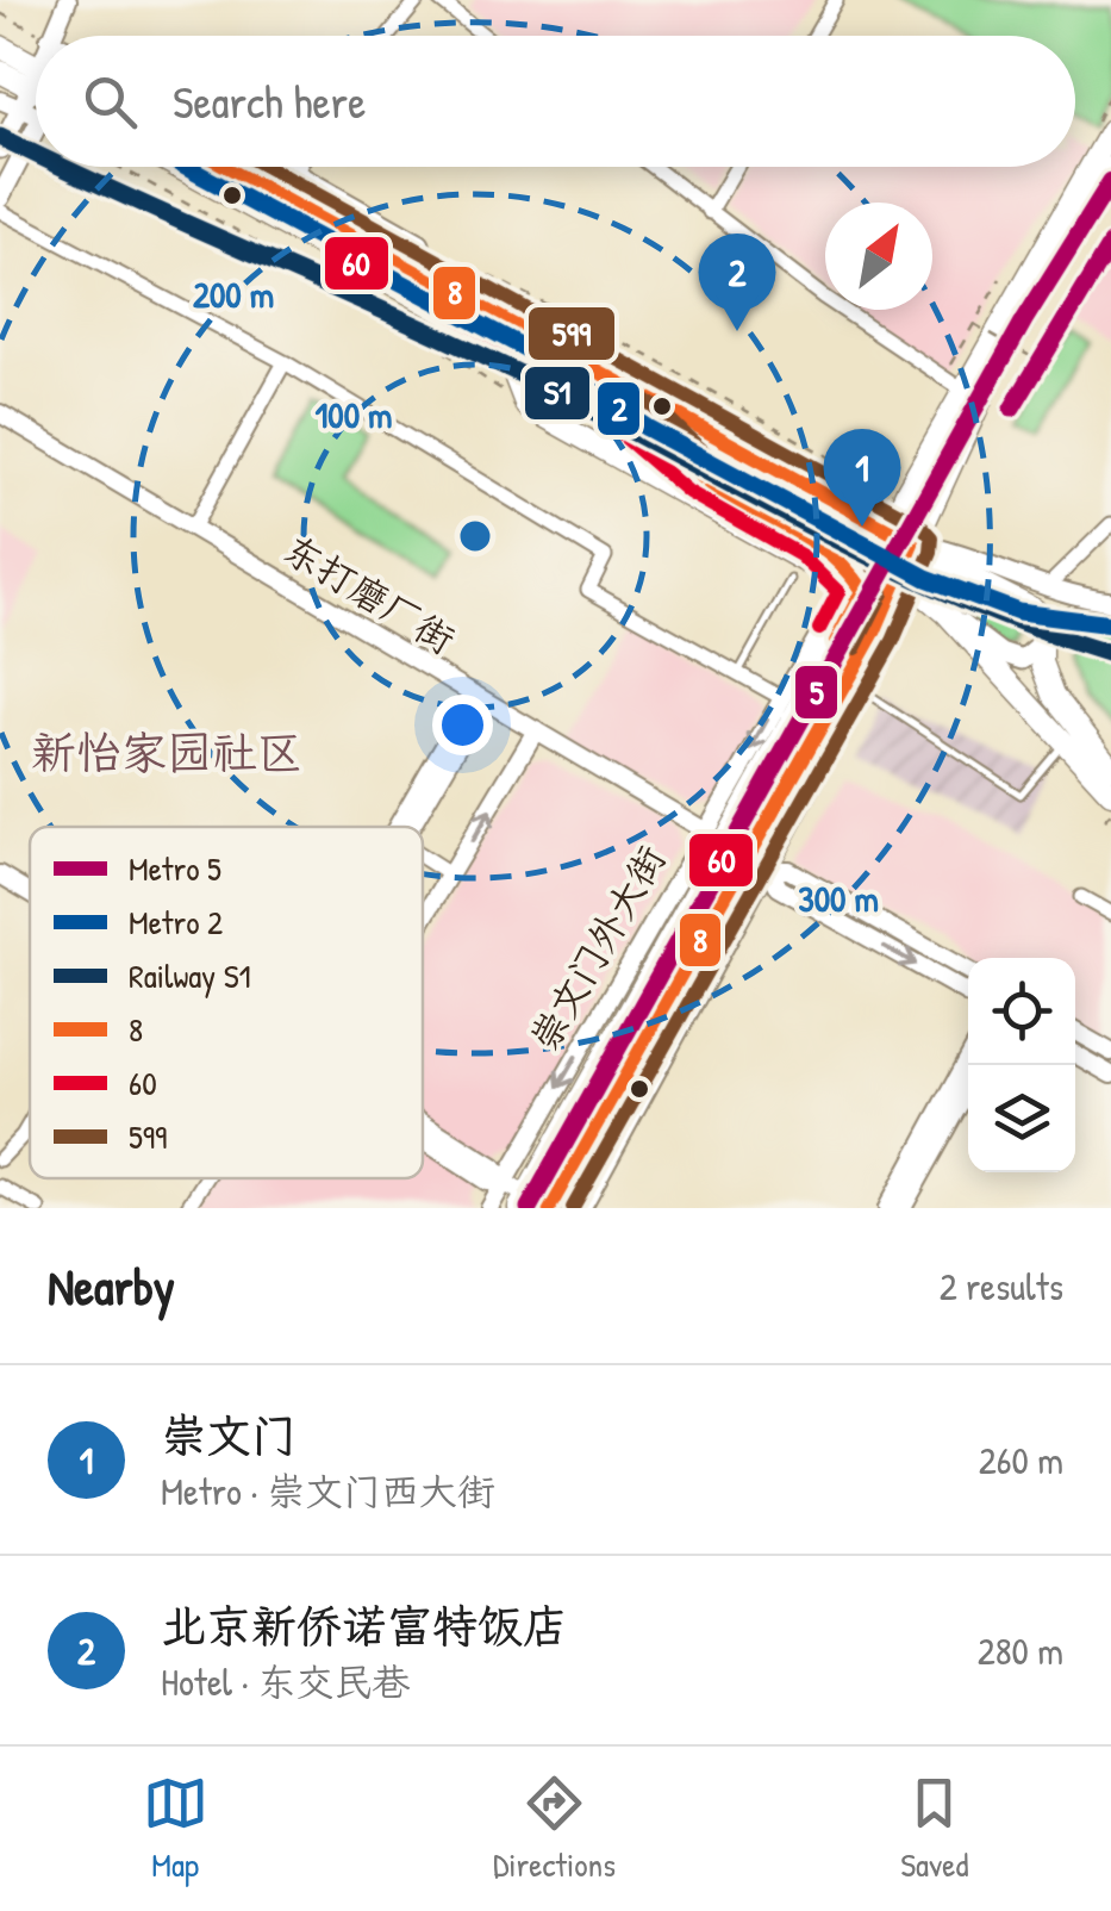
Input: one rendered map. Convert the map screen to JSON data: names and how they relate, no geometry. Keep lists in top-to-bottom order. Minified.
{"streets":{"main road":["崇文门外大街"],"street":["东打磨厂街"]},"crossings":[["东打磨厂街","崇文门外大街"]],"districts":["新怡家园社区"],"lines":["rail line S1","metro line 2","transit line 8","transit line 60","transit line 599","metro line 5"],"legend":["Metro 5","Metro 2","Railway S1","8","60","599"],"north":"top right","page":{"search":"Search here","pins":["2","1"],"heading":["Nearby","2 results"],"list":[{"mark":"1","name":"崇文门","note":"Metro · 崇文门西大街","value":"260 m"},{"mark":"2","name":"北京新侨诺富特饭店","note":"Hotel · 东交民巷","value":"280 m"}],"nav":["Map","Directions","Saved"]},"rings":["200 m","100 m","300 m"]}
